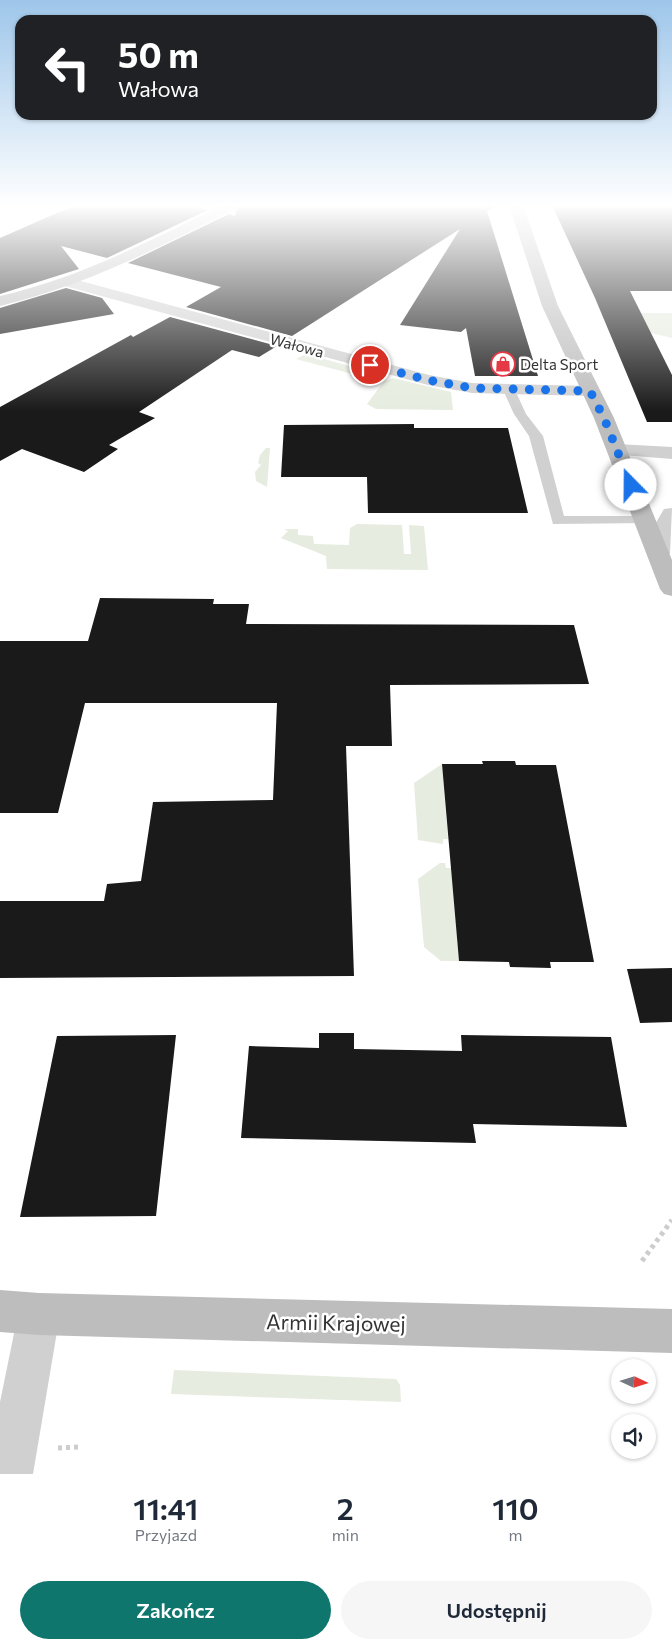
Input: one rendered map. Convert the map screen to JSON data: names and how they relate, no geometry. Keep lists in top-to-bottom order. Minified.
{"streets":{"main road":["Armii Krajowej"],"street":["Wałowa"]},"places":{"shop":["Delta Sport"]},"north":"right","page":{"turn":["50 m","Wałowa"],"eta":["11:41","Przyjazd","2","min","110","m"],"buttons":["Zakończ","Udostępnij"]}}
